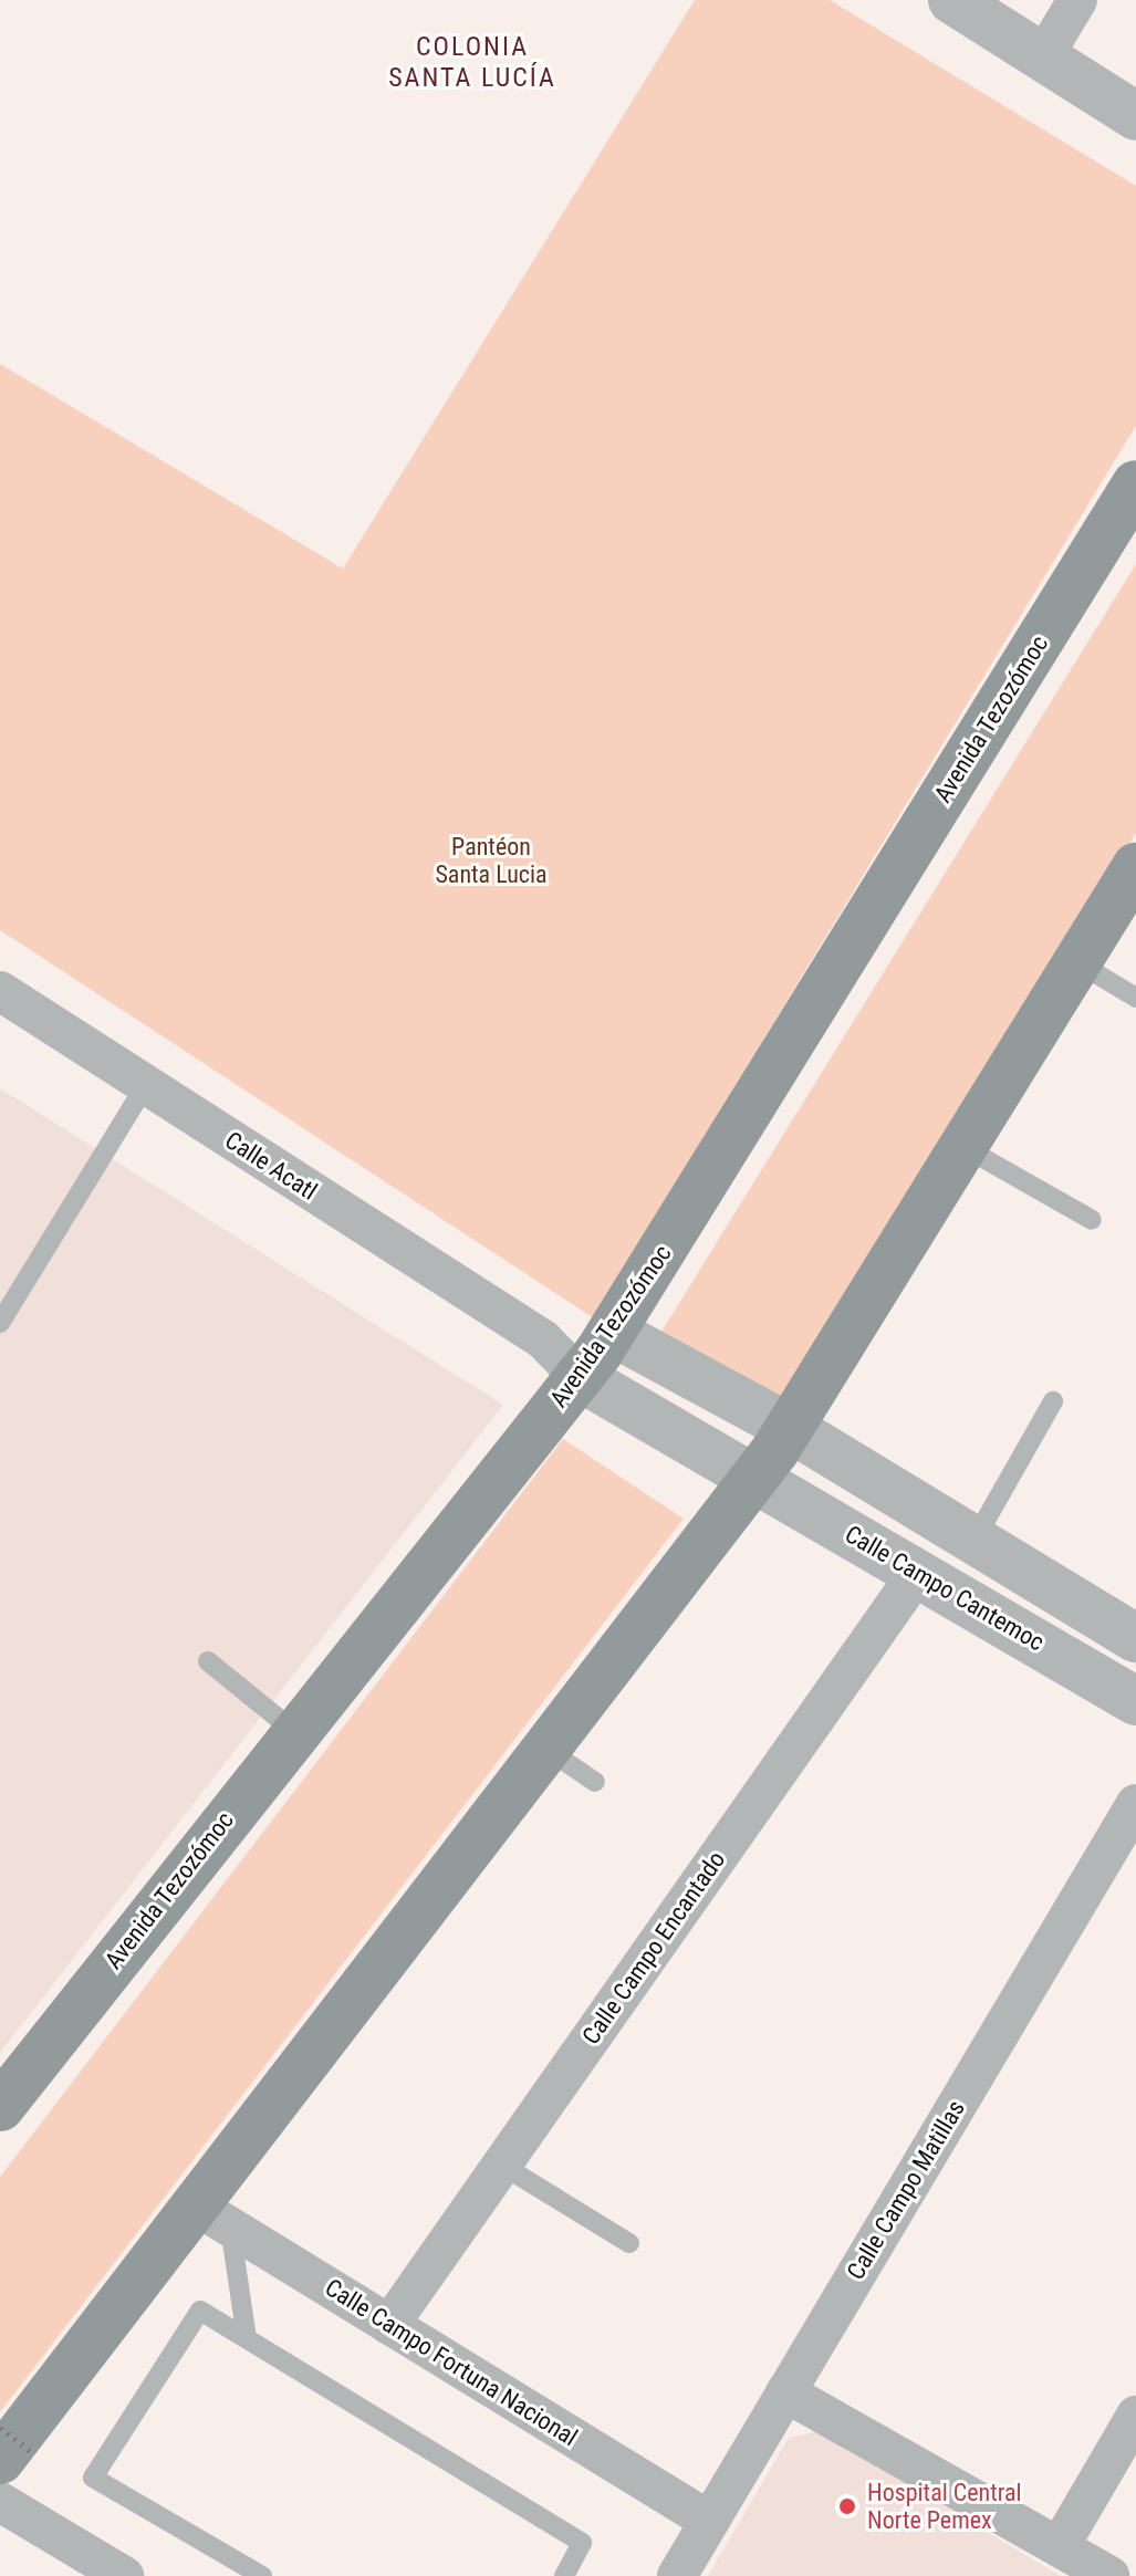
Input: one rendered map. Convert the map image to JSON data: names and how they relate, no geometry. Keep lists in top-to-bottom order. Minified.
{"streets":{"main road":["Avenida Tezozómoc"],"street":["Calle Acatl","Calle Campo Cantemoc","Calle Campo Encantado","Calle Campo Matillas","Calle Campo Fortuna Nacional"]},"crossings":[["Avenida Tezozómoc","Calle Acatl"],["Calle Acatl","Calle Campo Cantemoc"],["Calle Campo Cantemoc","Calle Campo Encantado"],["Calle Campo Encantado","Calle Campo Fortuna Nacional"],["Calle Campo Matillas","Calle Campo Fortuna Nacional"]],"districts":["COLONIA SANTA LUCÍA"],"parks":["Pantéon Santa Lucia"],"places":["Hospital Central Norte Pemex"]}
